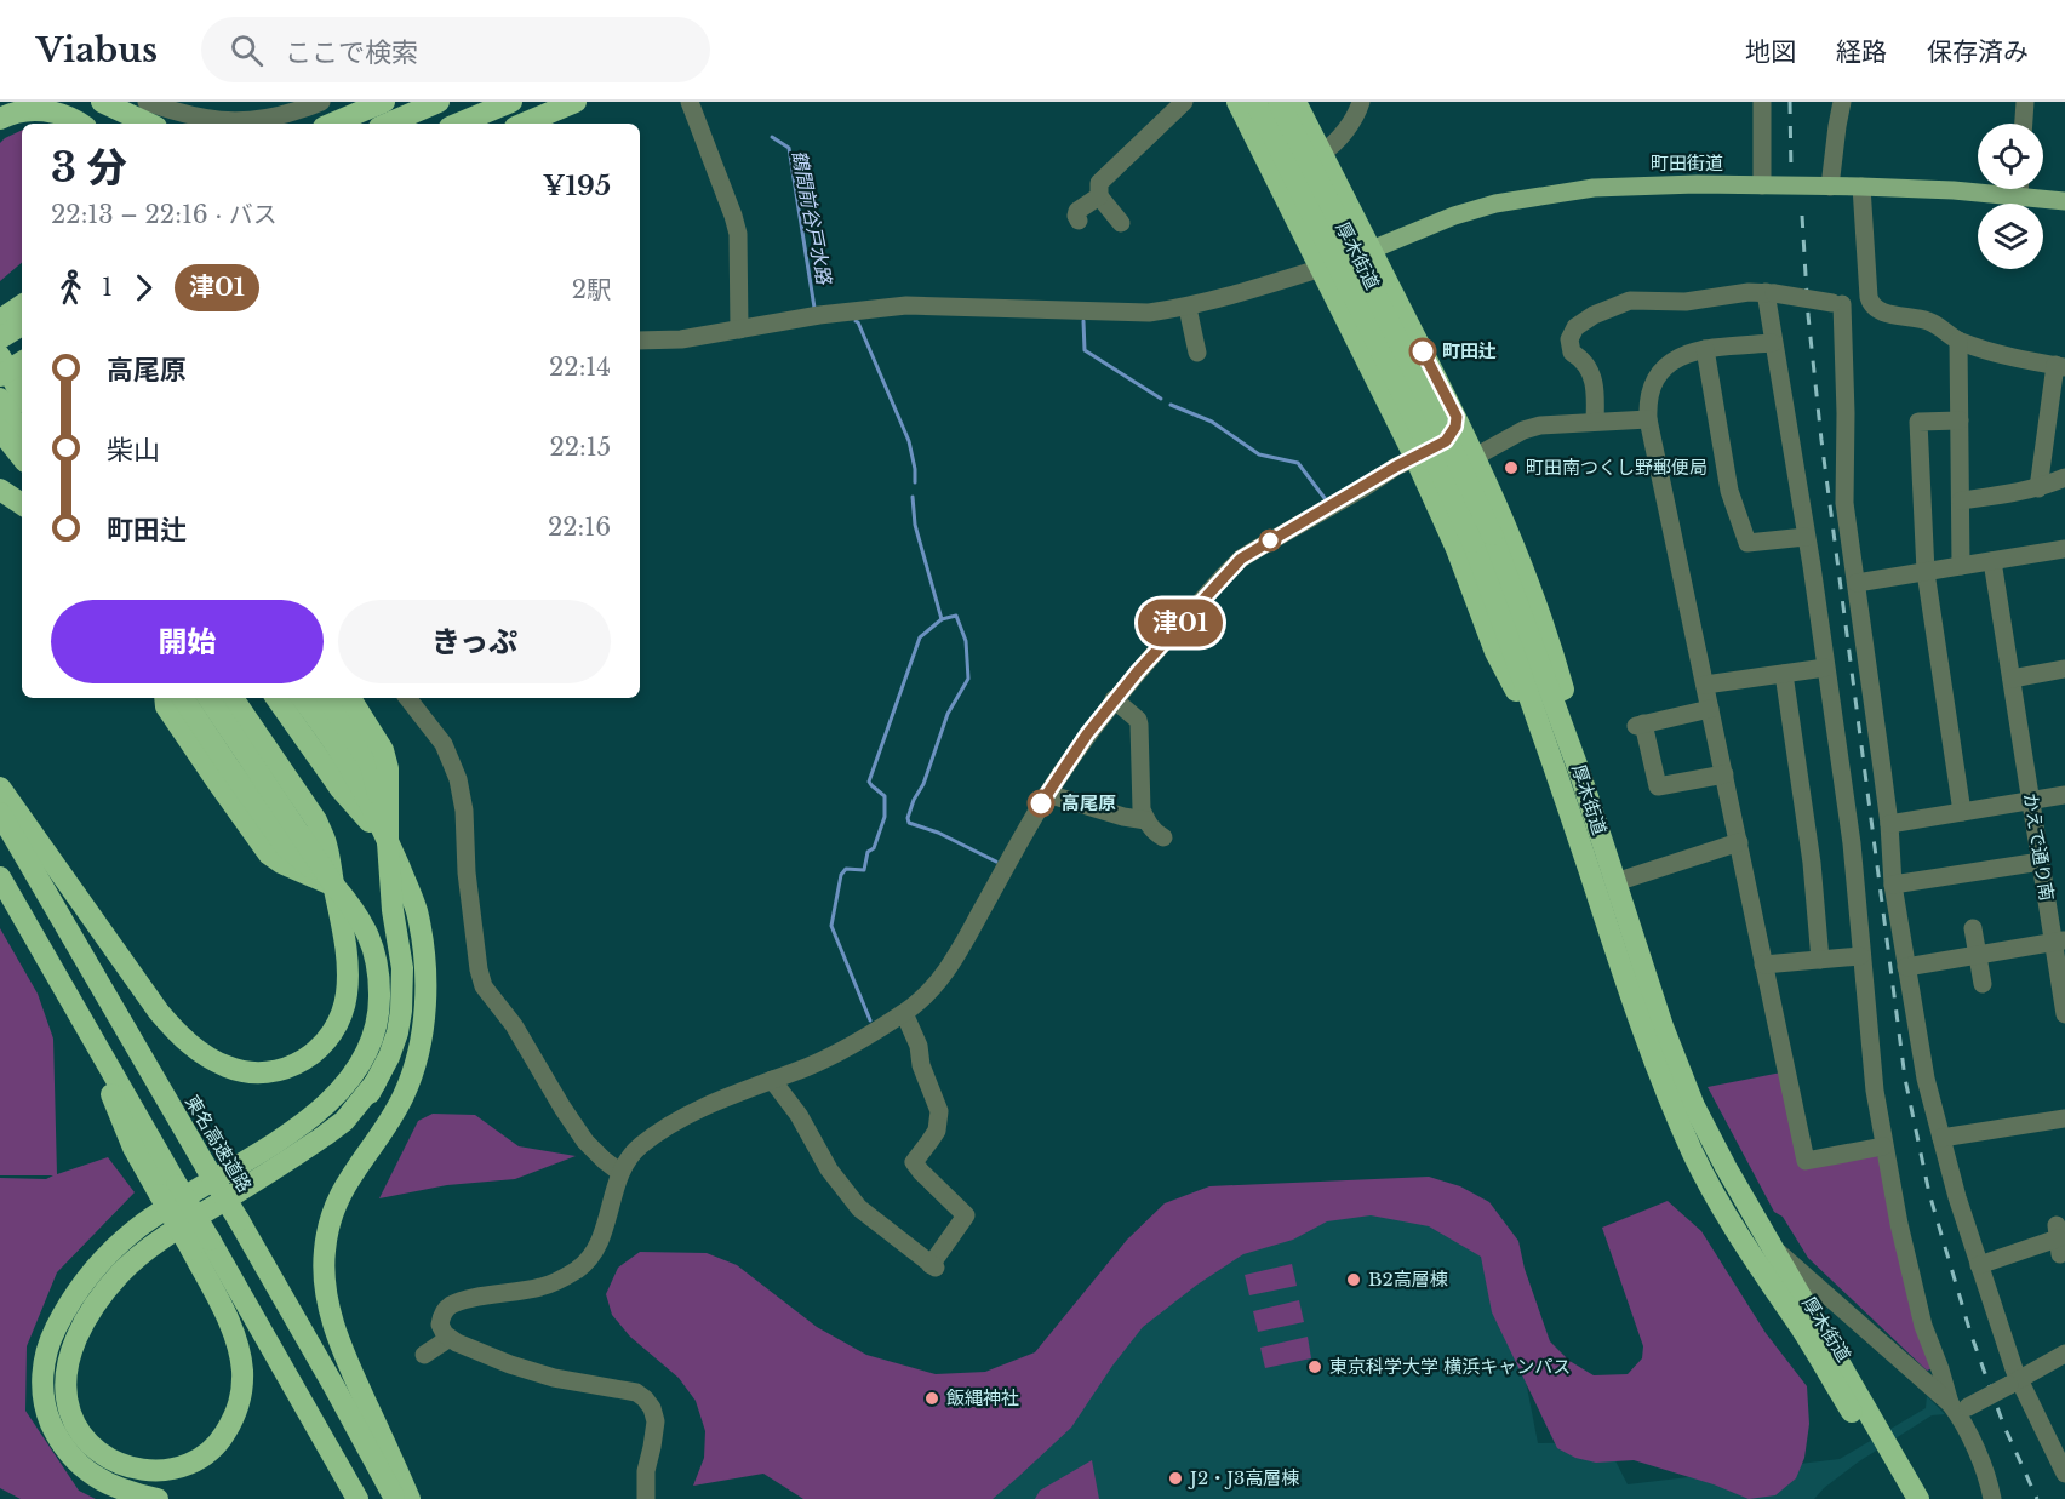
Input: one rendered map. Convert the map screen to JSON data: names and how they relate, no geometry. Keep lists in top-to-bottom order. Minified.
{"streets":{"highway":["厚木街道","東名高速道路"],"main road":["町田街道"],"street":["かえで通り南"]},"water":["鶴間前谷戸水路"],"places":["町田辻","町田南つくし野郵便局","高尾原","B2高層棟","東京科学大学 横浜キャンパス","飯縄神社","J2・J3高層棟"],"lines":["bus line 津01"],"page":{"header":"Viabus","search":"ここで検索","nav":["地図","経路","保存済み"],"on_map":"津01","heading":["3 分","22:13 – 22:16 · バス","¥195"],"legs":["1","津01","2駅"],"list":[{"name":"高尾原","value":"22:14"},{"name":"柴山","value":"22:15"},{"name":"町田辻","value":"22:16"}],"buttons":["開始","きっぷ"]}}
